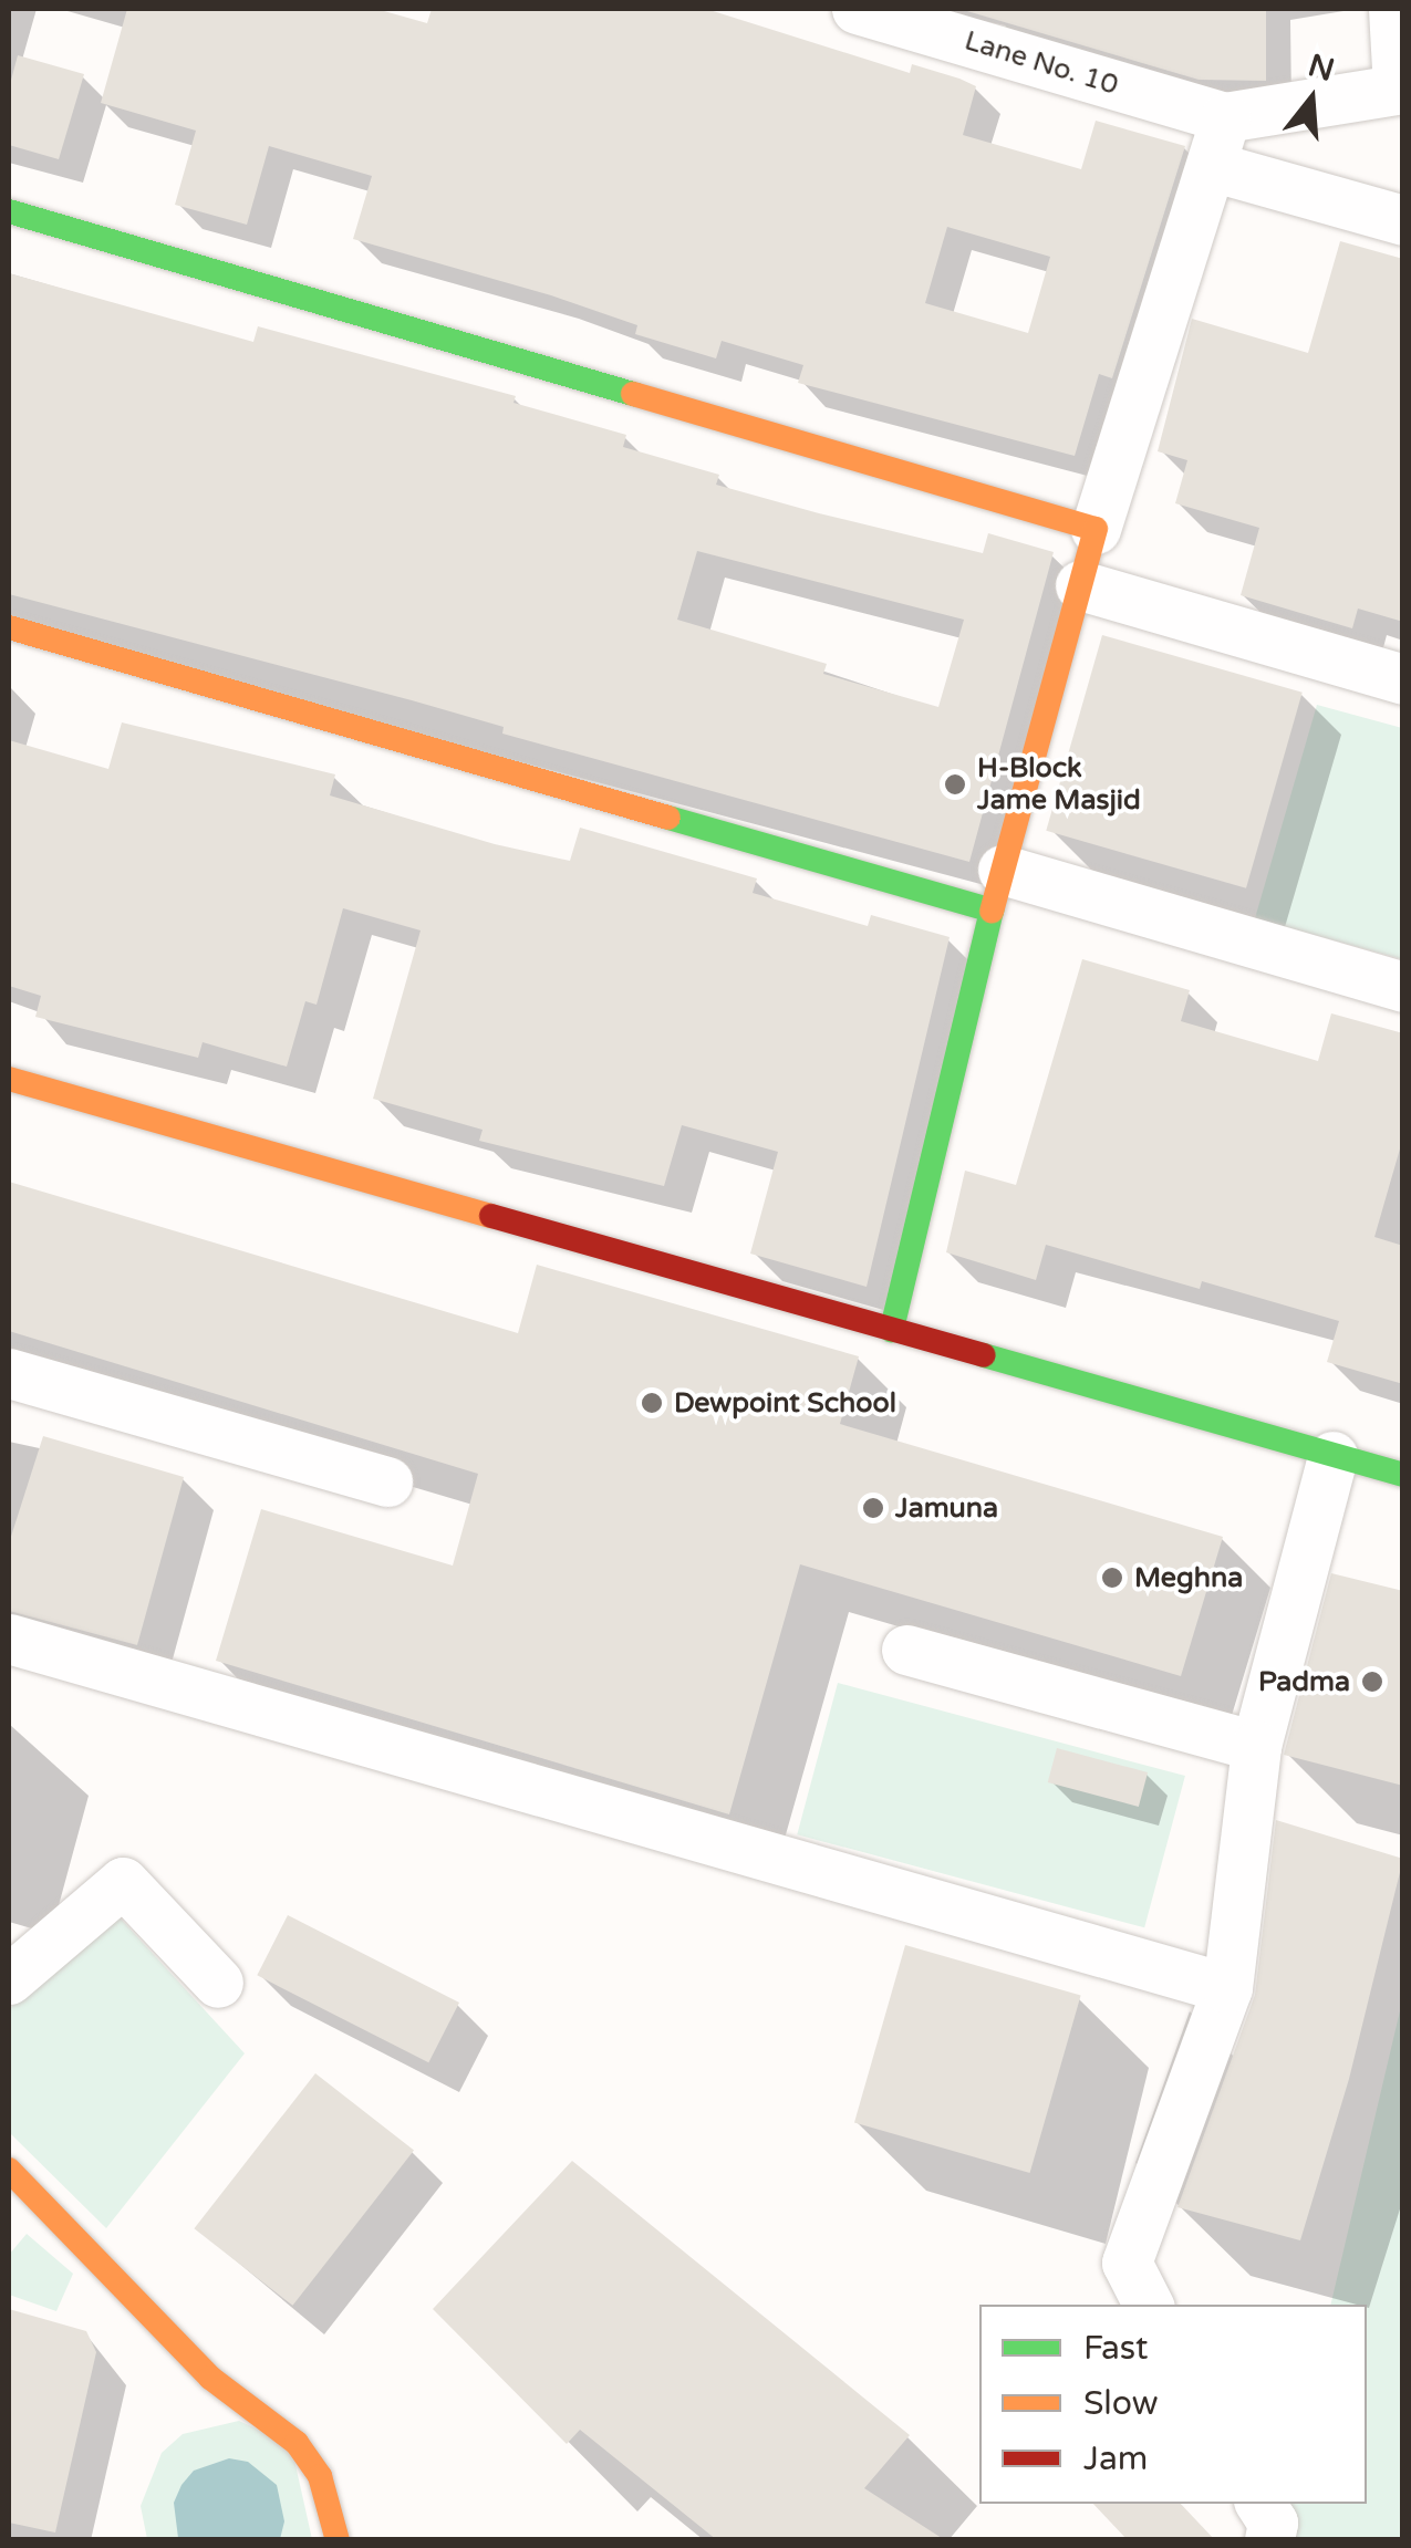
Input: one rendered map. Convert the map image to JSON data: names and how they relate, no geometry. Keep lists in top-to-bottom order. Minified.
{"streets":{"street":["Lane No. 10"]},"places":["H-Block Jame Masjid","Dewpoint School","Jamuna","Meghna","Padma"],"legend":["Fast","Slow","Jam"],"north":"top"}
